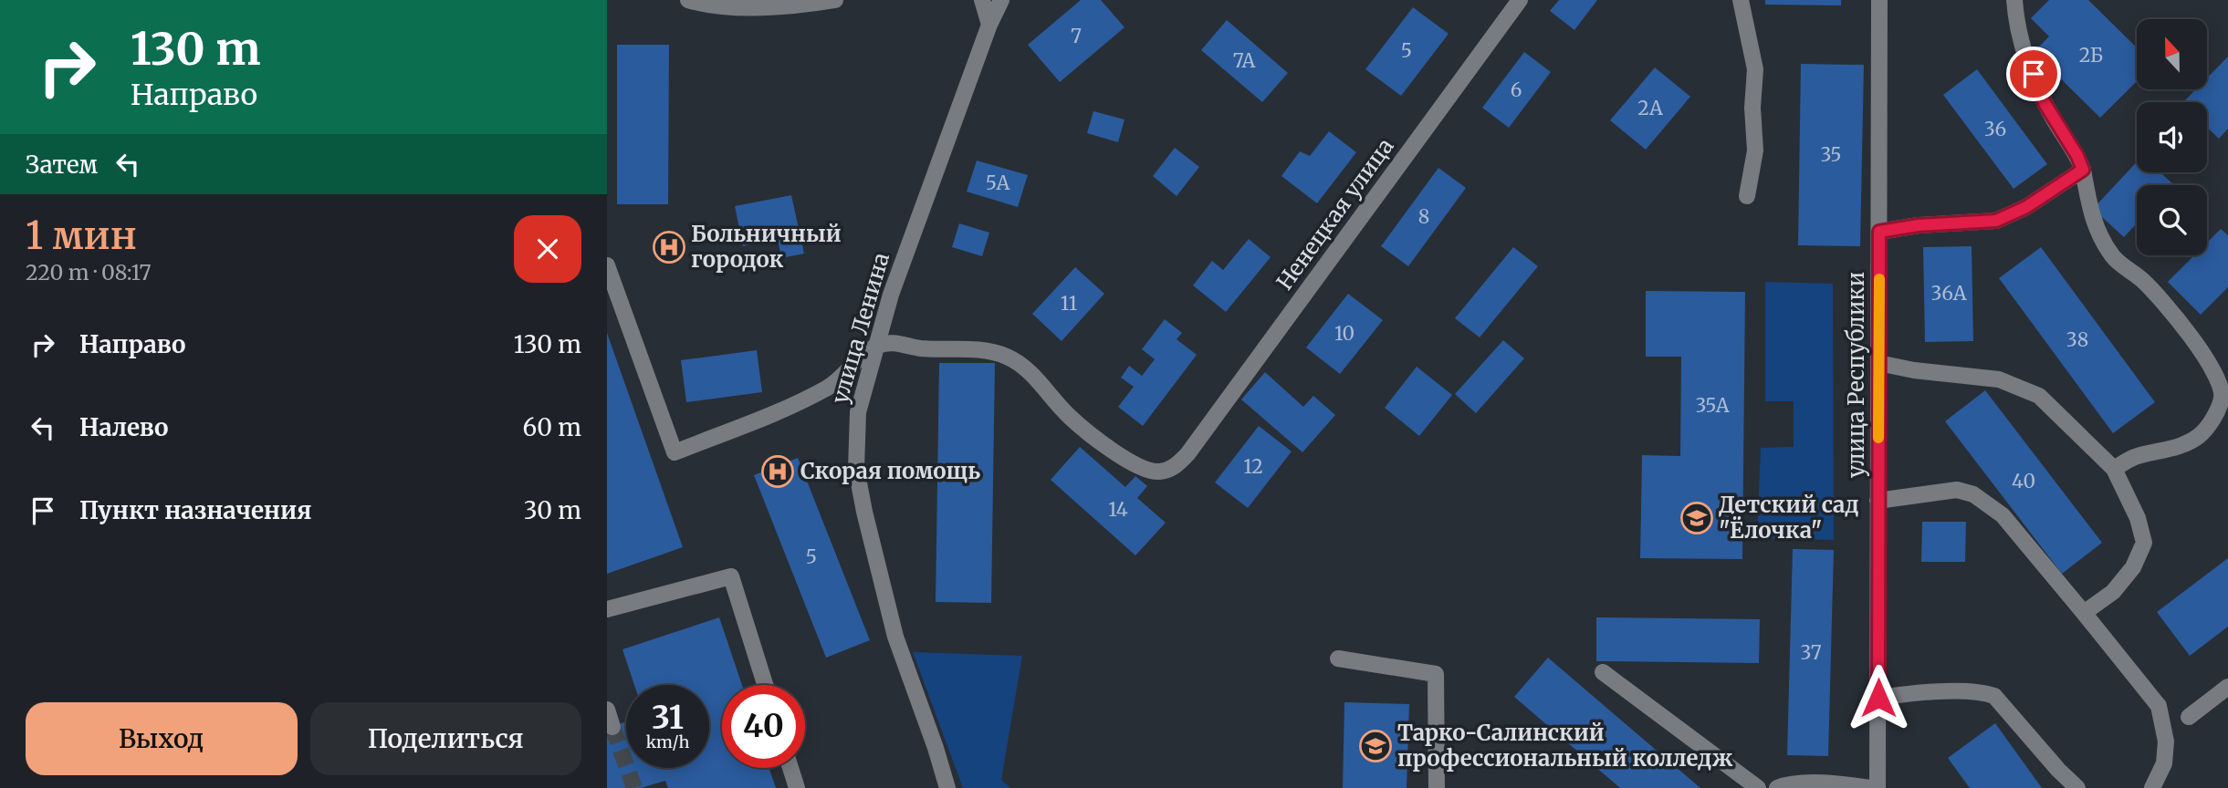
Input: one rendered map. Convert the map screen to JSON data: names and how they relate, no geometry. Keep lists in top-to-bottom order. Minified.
{"streets":{"street":["Ненецкая улица","улица Ленина","улица Республики"]},"crossings":[["Ненецкая улица","улица Ленина"]],"places":{"hospital":["Больничный городок","Скорая помощь"],"school or university":["Детский сад \"Ёлочка\"","Тарко-Салинский профессиональный колледж"]},"house_numbers":["7","5","2Б","7А","6","2А","36","35","5А","8","36А","11","10","38","35А","12","40","14","5","37"],"north":"top","page":{"turn":["130 m","Направо"],"then":"Затем","heading":["1 мин","220 m · 08:17"],"list":[{"name":"Направо","value":"130 m"},{"name":"Налево","value":"60 m"},{"name":"Пункт назначения","value":"30 m"}],"speed":"31 km/h","limit":"40","buttons":["Выход","Поделиться"]}}
